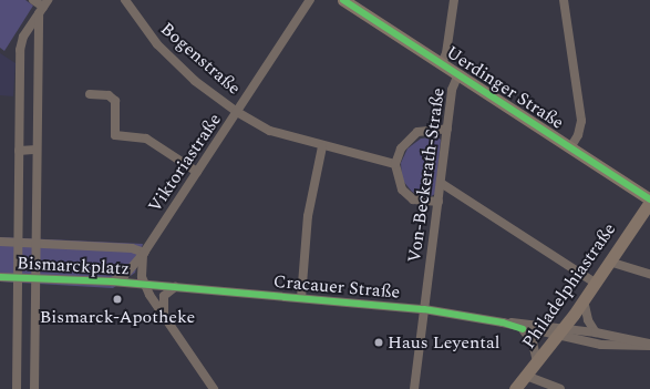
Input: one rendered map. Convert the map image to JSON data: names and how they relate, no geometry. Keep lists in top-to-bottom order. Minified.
{"streets":{"main road":["Uerdinger Straße","Philadelphiastraße"],"street":["Bogenstraße","Viktoriastraße","Von-Beckerath-Straße","Bismarckplatz","Cracauer Straße"]},"crossings":[["Bogenstraße","Viktoriastraße"],["Uerdinger Straße","Von-Beckerath-Straße"],["Uerdinger Straße","Philadelphiastraße"],["Viktoriastraße","Bismarckplatz"],["Viktoriastraße","Cracauer Straße"],["Von-Beckerath-Straße","Cracauer Straße"],["Bismarckplatz","Cracauer Straße"],["Philadelphiastraße","Cracauer Straße"]],"places":["Bismarck-Apotheke","Haus Leyental"]}
